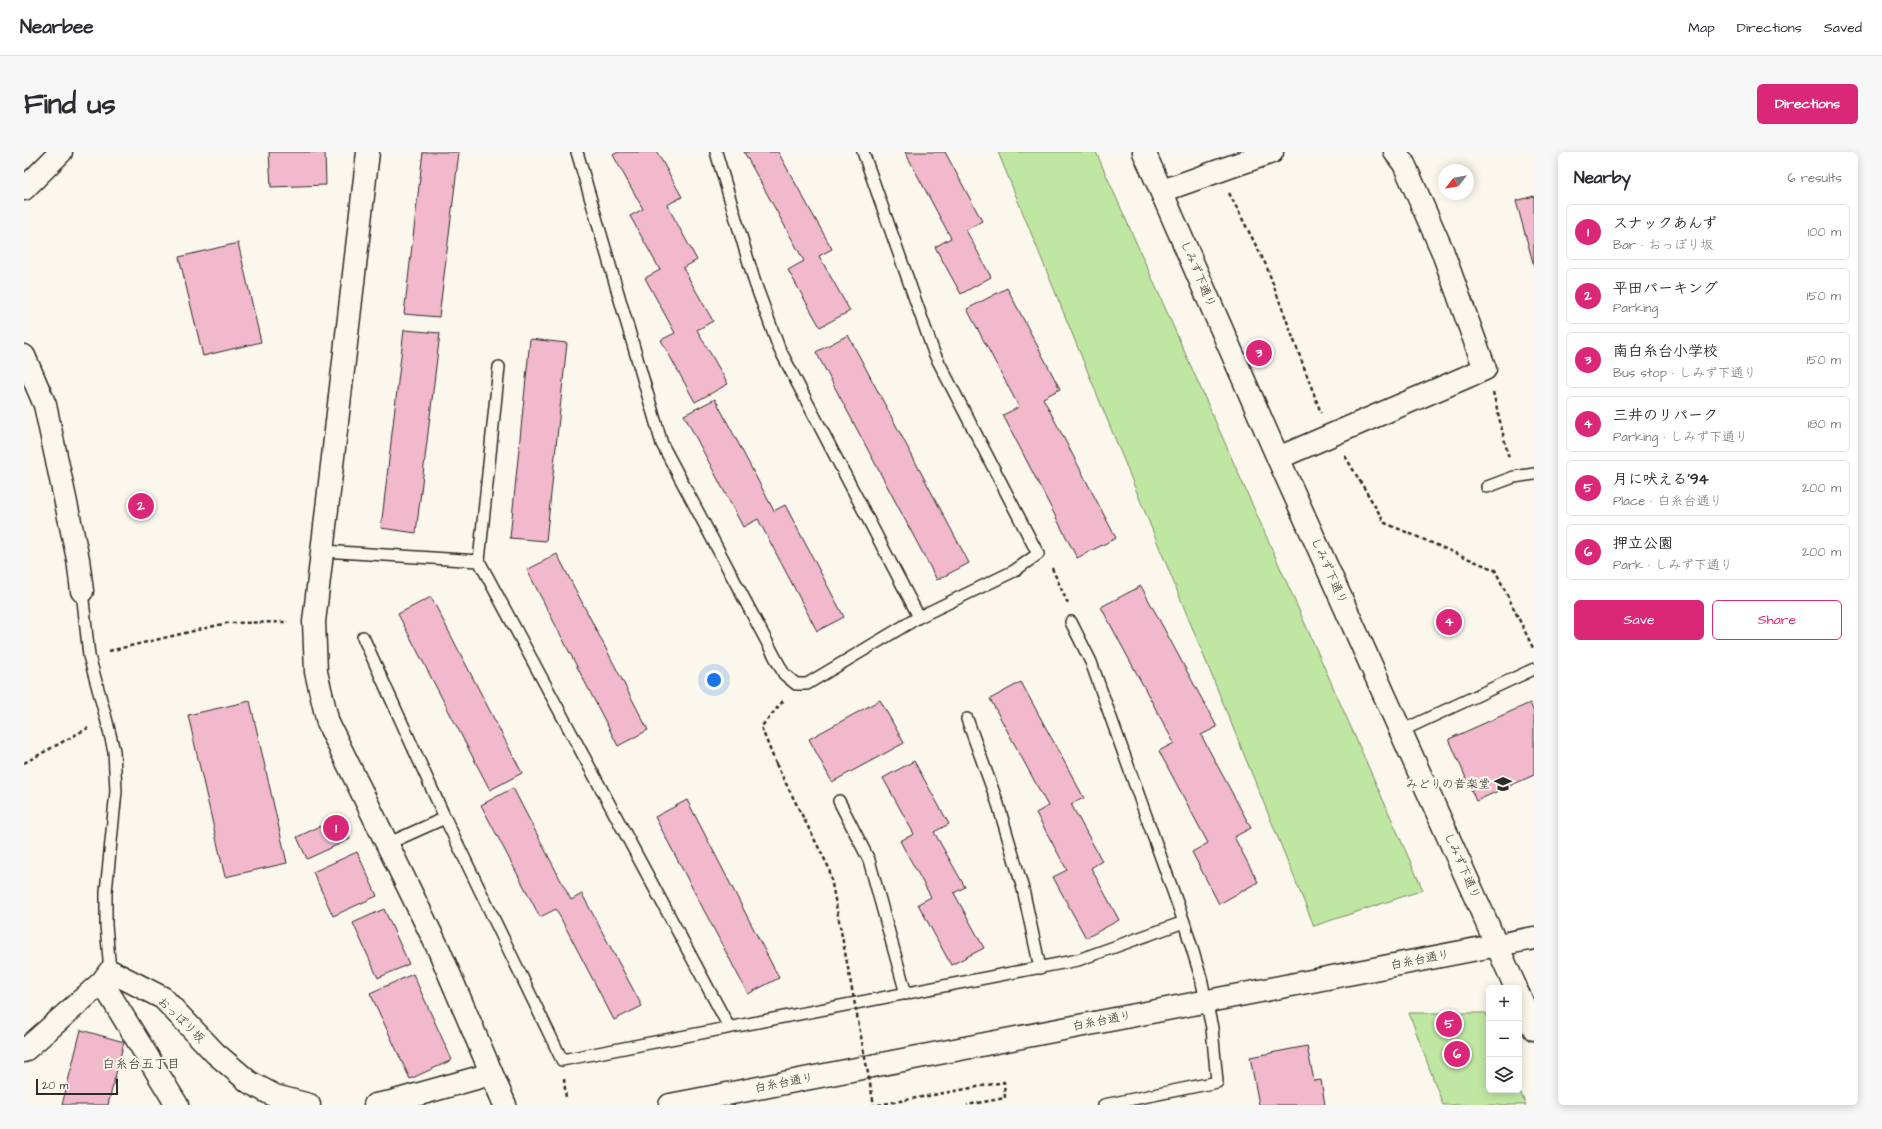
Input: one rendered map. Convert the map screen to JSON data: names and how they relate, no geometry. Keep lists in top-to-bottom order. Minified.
{"streets":{"street":["しみず下通り","白糸台通り","おっぽり坂"]},"crossings":[["しみず下通り","白糸台通り"]],"districts":["白糸台五丁目"],"places":{"school or university":["みどりの音楽堂"]},"scale_bar":"20 m","north":"bottom left","page":{"header":"Nearbee","nav":["Map","Directions","Saved"],"buttons":["Directions",["Save","Share"]],"title":"Find us","heading":["Nearby","6 results"],"list":[{"mark":"1","name":"スナックあんず","note":"Bar · おっぽり坂","value":"100 m"},{"mark":"2","name":"平田パーキング","note":"Parking","value":"150 m"},{"mark":"3","name":"南白糸台小学校","note":"Bus stop · しみず下通り","value":"150 m"},{"mark":"4","name":"三井のリパーク","note":"Parking · しみず下通り","value":"180 m"},{"mark":"5","name":"月に吠える'94","note":"Place · 白糸台通り","value":"200 m"},{"mark":"6","name":"押立公園","note":"Park · しみず下通り","value":"200 m"}],"pins":["3","2","4","1","5","6"],"map_buttons":["+","−"],"scale":"20 m"}}
